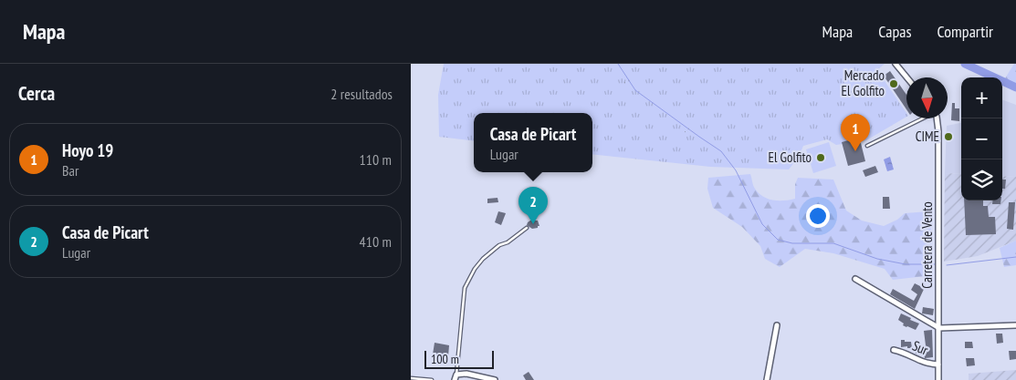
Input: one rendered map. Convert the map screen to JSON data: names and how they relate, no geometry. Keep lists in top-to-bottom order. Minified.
{"streets":{"street":["Carretera de Vento","Sur"]},"crossings":[["Carretera de Vento","Sur"]],"places":["Mercado El Golfito","CIME","El Golfito"],"scale_bar":"100 m","north":"bottom","page":{"header":"Mapa","nav":["Mapa","Capas","Compartir"],"heading":["Cerca","2 resultados"],"map_buttons":["+","−"],"popup":["Casa de Picart","Lugar"],"pins":["1","2"],"list":[{"mark":"1","name":"Hoyo 19","note":"Bar","value":"110 m"},{"mark":"2","name":"Casa de Picart","note":"Lugar","value":"410 m"}],"scale":"100 m"}}
